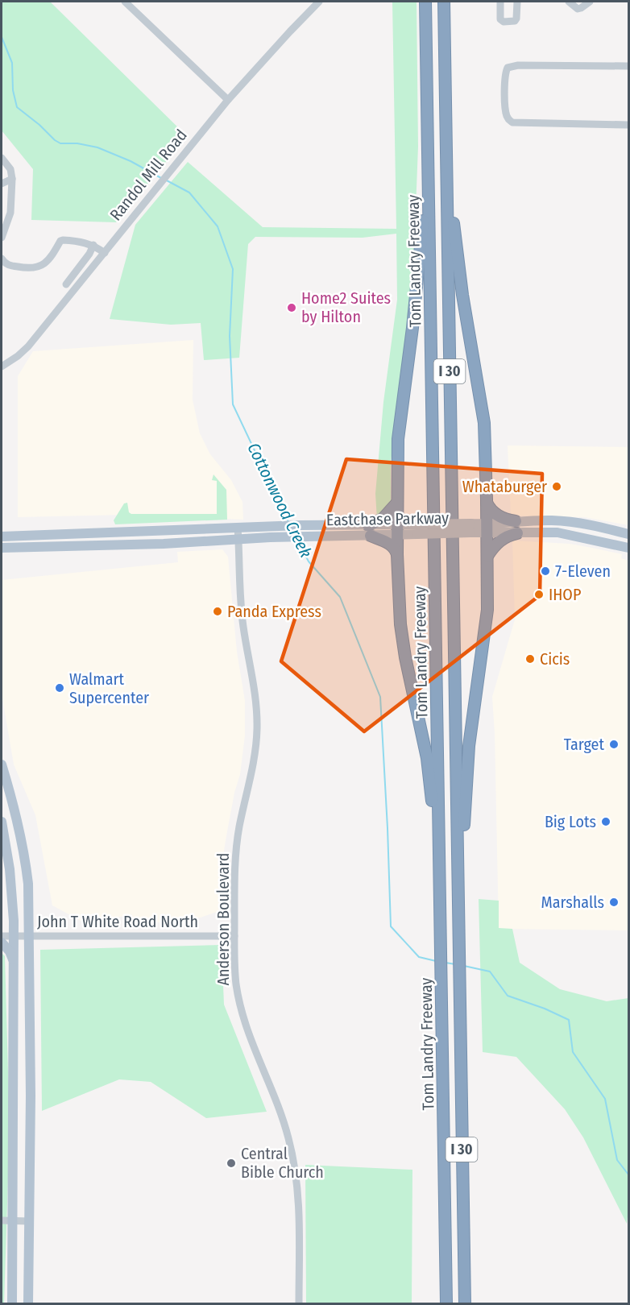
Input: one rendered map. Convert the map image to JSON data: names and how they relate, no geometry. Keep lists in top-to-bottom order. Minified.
{"streets":{"highway":["Tom Landry Freeway","I 30"],"main road":["Eastchase Parkway"],"street":["Randol Mill Road","Anderson Boulevard","John T White Road North"]},"crossings":[["Eastchase Parkway","Anderson Boulevard"],["Anderson Boulevard","John T White Road North"]],"water":["Cottonwood Creek"],"places":["Home2 Suites by Hilton","Whataburger","7-Eleven","IHOP","Panda Express","Cicis","Walmart Supercenter","Target","Big Lots","Marshalls","Central Bible Church"]}
